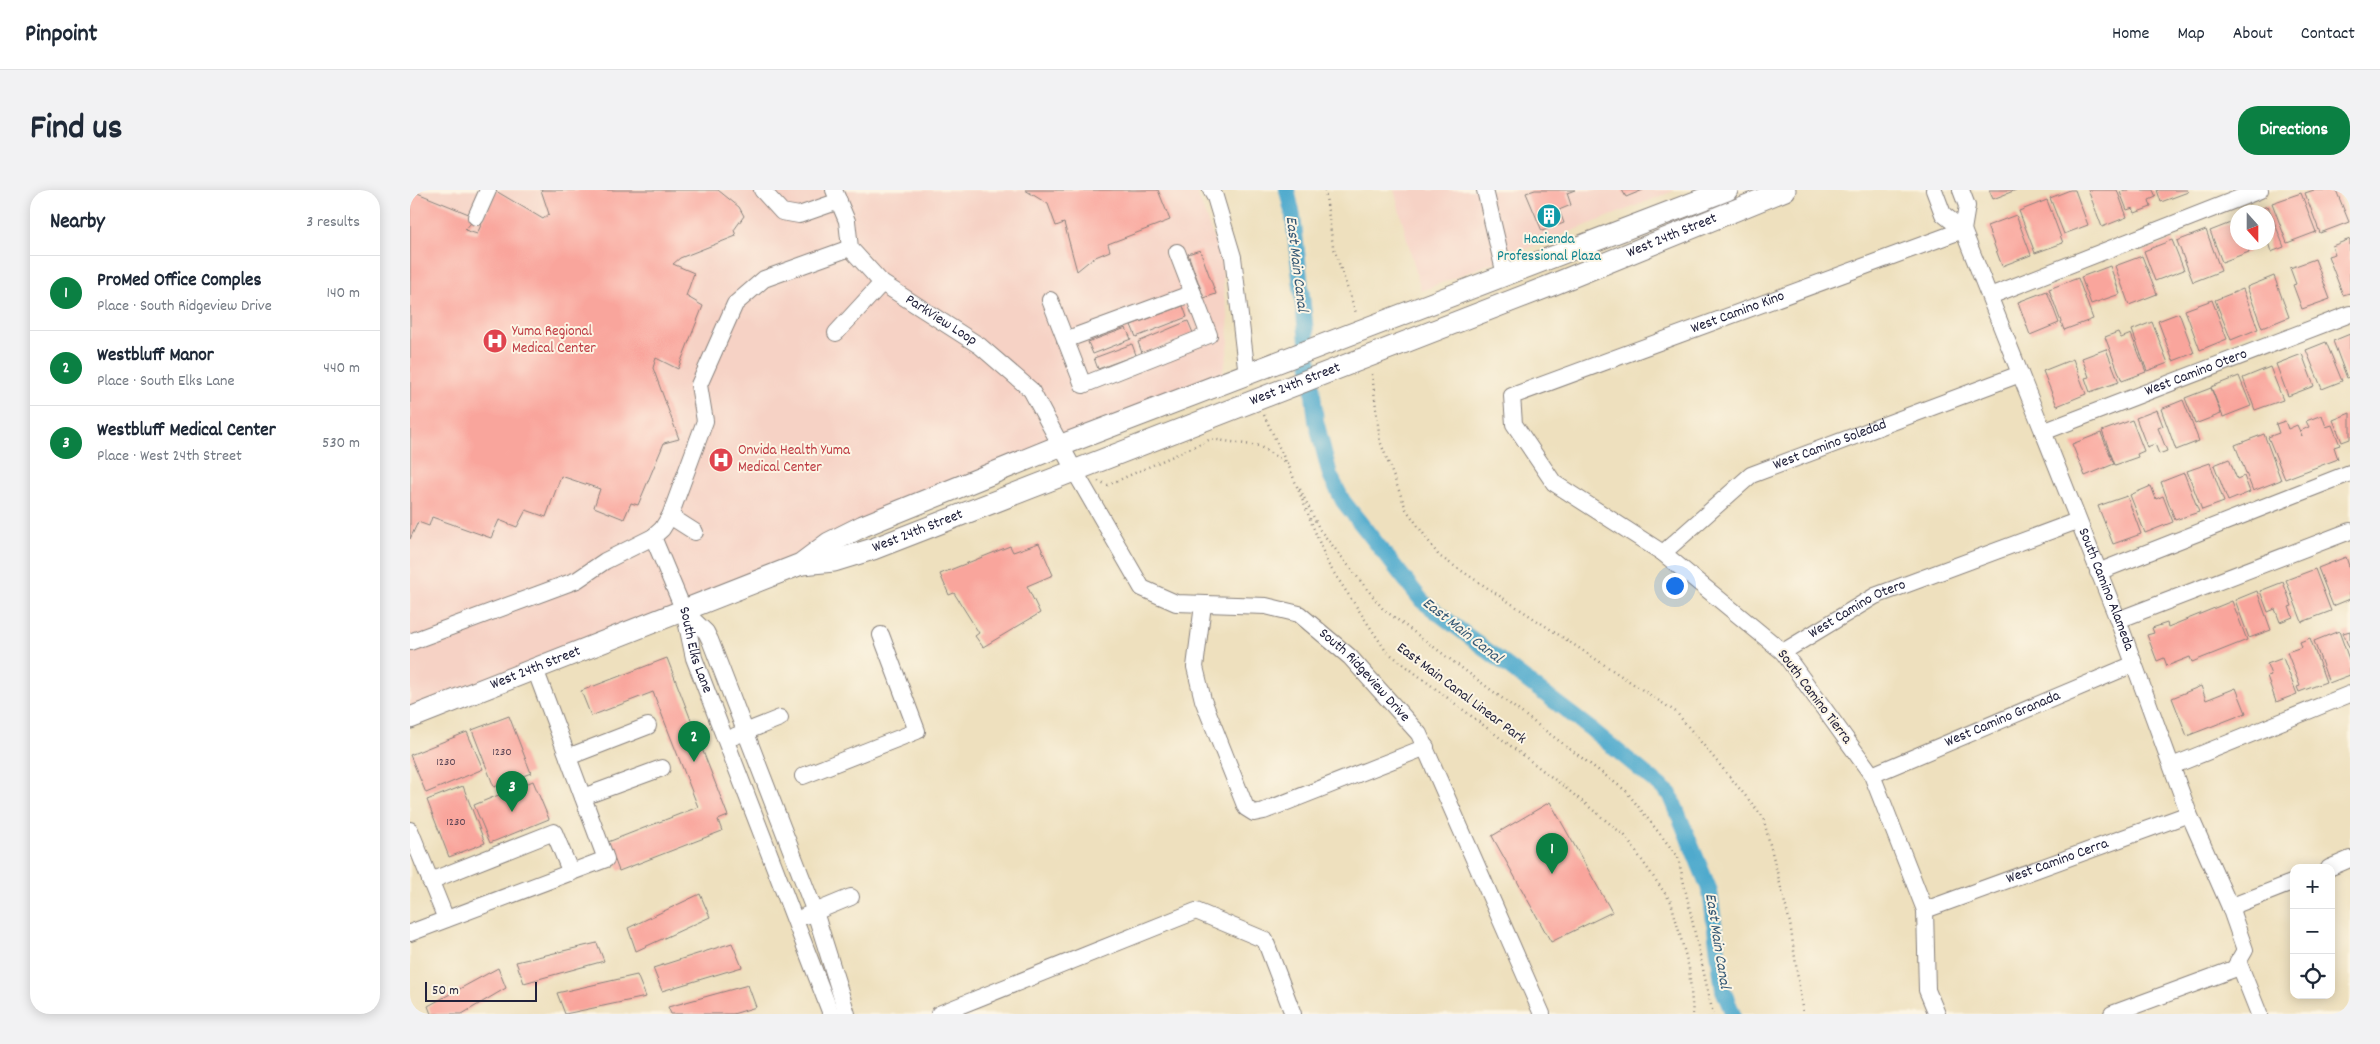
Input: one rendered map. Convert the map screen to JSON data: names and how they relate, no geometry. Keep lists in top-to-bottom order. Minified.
{"streets":{"main road":["West 24th Street"],"street":["West Camino Kino","ParkView Loop","West Camino Otero","West Camino Soledad","South Camino Alameda","South Elks Lane","South Ridgeview Drive","South Camino Tierra","West Camino Granada","West Camino Cerra"],"path":["East Main Canal Linear Park"]},"crossings":[["West 24th Street","ParkView Loop"],["West 24th Street","South Elks Lane"],["West 24th Street","South Ridgeview Drive"],["West 24th Street","East Main Canal Linear Park"],["West Camino Kino","South Camino Alameda"],["West Camino Kino","South Camino Tierra"],["ParkView Loop","South Ridgeview Drive"],["ParkView Loop","East Main Canal Linear Park"],["West Camino Otero","South Camino Alameda"],["West Camino Otero","South Camino Tierra"],["West Camino Soledad","South Camino Alameda"],["West Camino Soledad","South Camino Tierra"],["South Camino Alameda","West Camino Granada"],["South Camino Alameda","West Camino Cerra"],["South Ridgeview Drive","East Main Canal Linear Park"],["South Camino Tierra","West Camino Granada"],["South Camino Tierra","West Camino Cerra"]],"water":["East Main Canal"],"places":{"building":["Hacienda Professional Plaza"],"hospital":["Yuma Regional Medical Center","Onvida Health Yuma Medical Center"]},"house_numbers":["1230","1230","1230"],"scale_bar":"50 m","north":"bottom","page":{"header":"Pinpoint","nav":["Home","Map","About","Contact"],"title":"Find us","buttons":"Directions","heading":["Nearby","3 results"],"list":[{"mark":"1","name":"ProMed Office Comples","note":"Place · South Ridgeview Drive","value":"140 m"},{"mark":"2","name":"Westbluff Manor","note":"Place · South Elks Lane","value":"440 m"},{"mark":"3","name":"Westbluff Medical Center","note":"Place · West 24th Street","value":"530 m"}],"pins":["2","3","1"],"map_buttons":["+","−"],"scale":"50 m"}}
